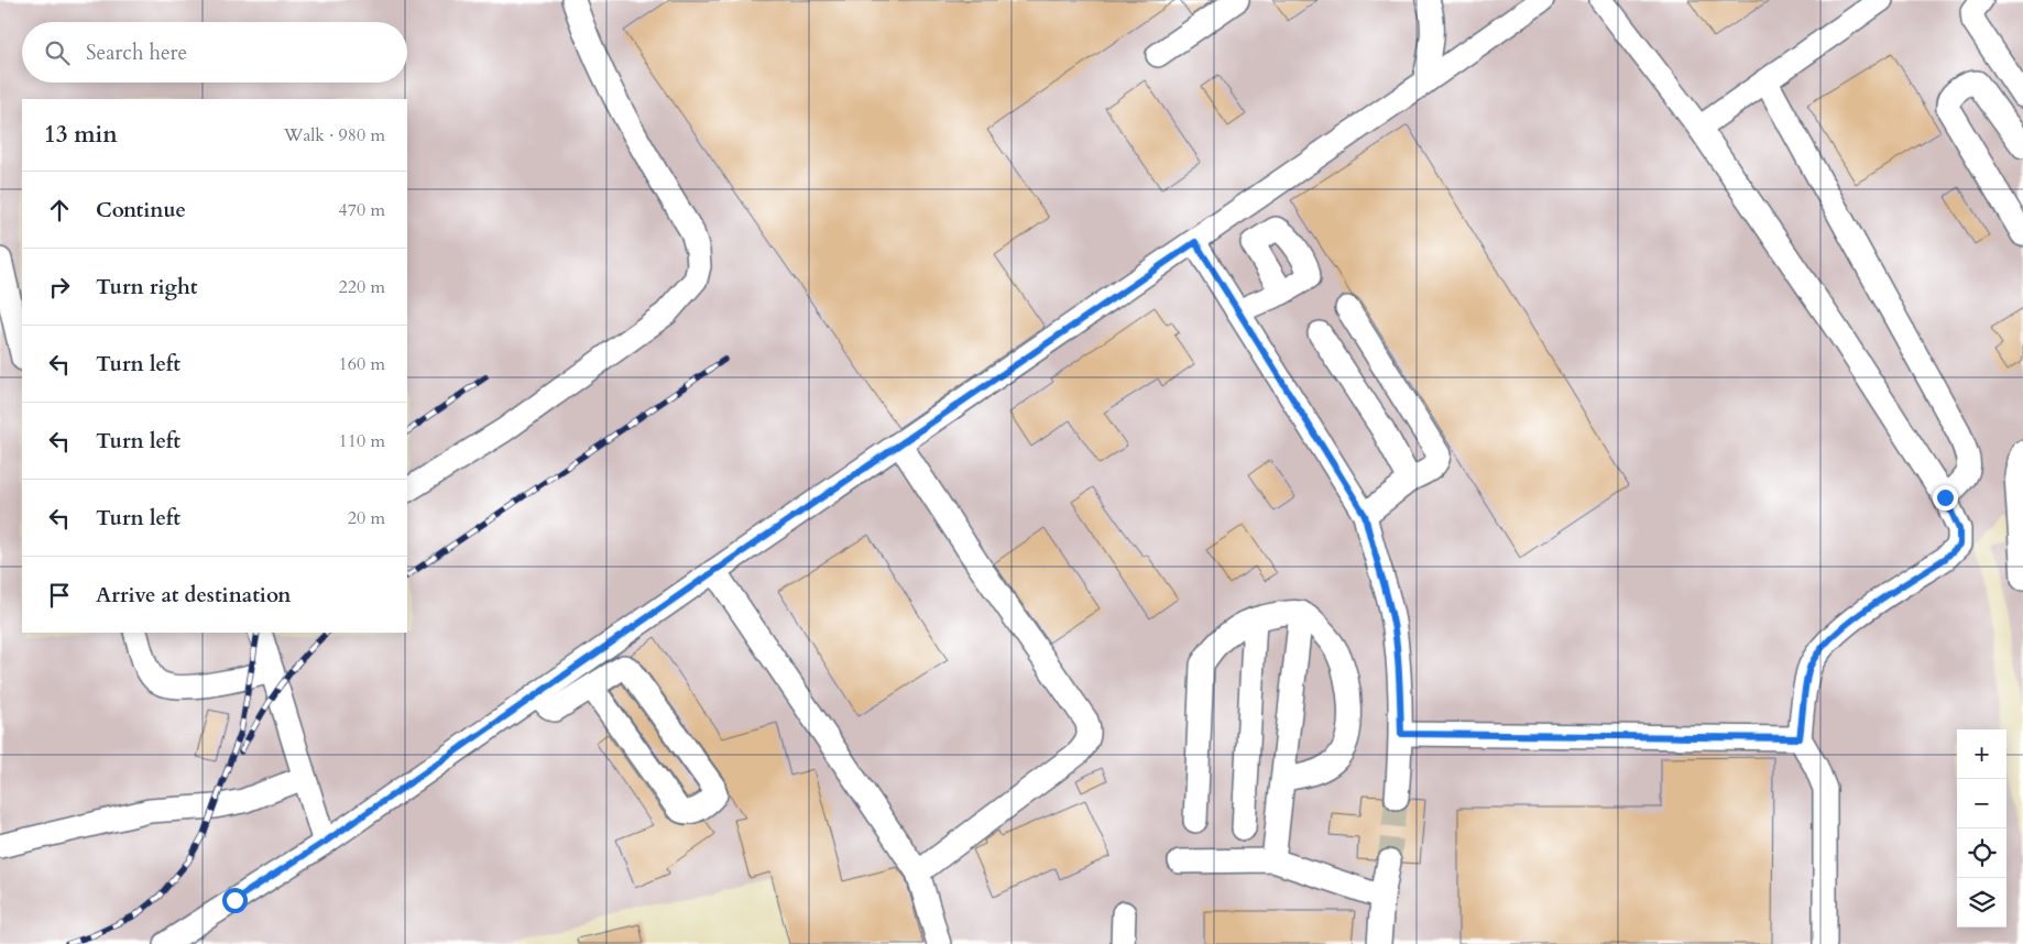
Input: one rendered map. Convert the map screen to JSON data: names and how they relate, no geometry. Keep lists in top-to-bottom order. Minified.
{"page":{"search":"Search here","heading":["13 min","Walk · 980 m"],"list":[["Continue","470 m"],["Turn right","220 m"],["Turn left","160 m"],["Turn left","110 m"],["Turn left","20 m"],"Arrive at destination"],"map_buttons":["+","−"]}}
